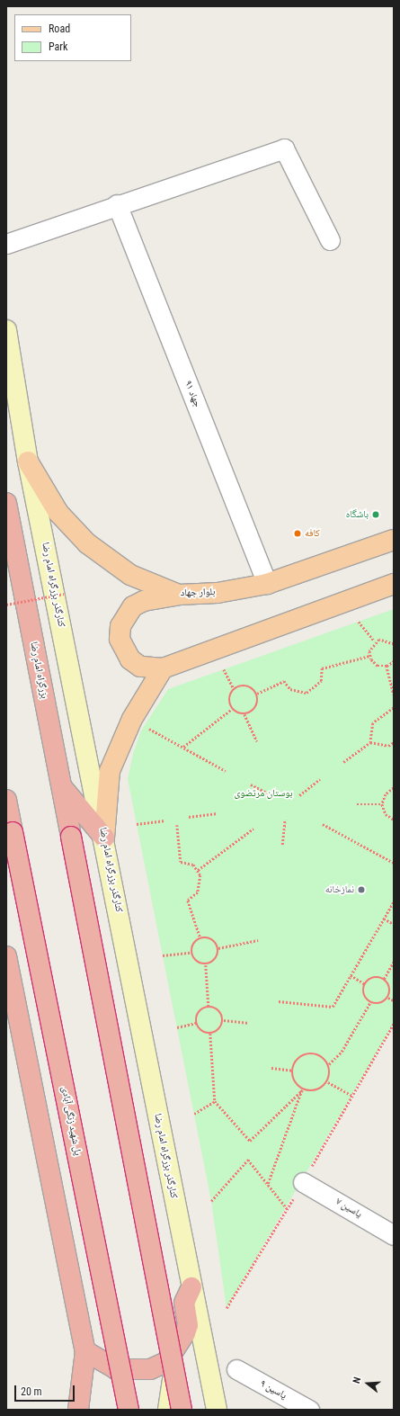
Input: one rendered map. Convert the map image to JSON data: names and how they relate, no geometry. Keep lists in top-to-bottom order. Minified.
{"streets":{"highway":["بزرگراه امام رضا","پل شهید زنگی آبادی"],"main road":["کنارگذر بزرگراه امام رضا","بلوار جهاد"],"street":["جهاد ۹۱","یاسین ۷","یاسین ۹"]},"crossings":[["جهاد ۹۱","بلوار جهاد"],["کنارگذر بزرگراه امام رضا","بلوار جهاد"]],"parks":["بوستان مرتضوی"],"places":["باشگاه","کافه","نمازخانه"],"legend":["Road","Park"],"scale_bar":"20 m","north":"left"}
